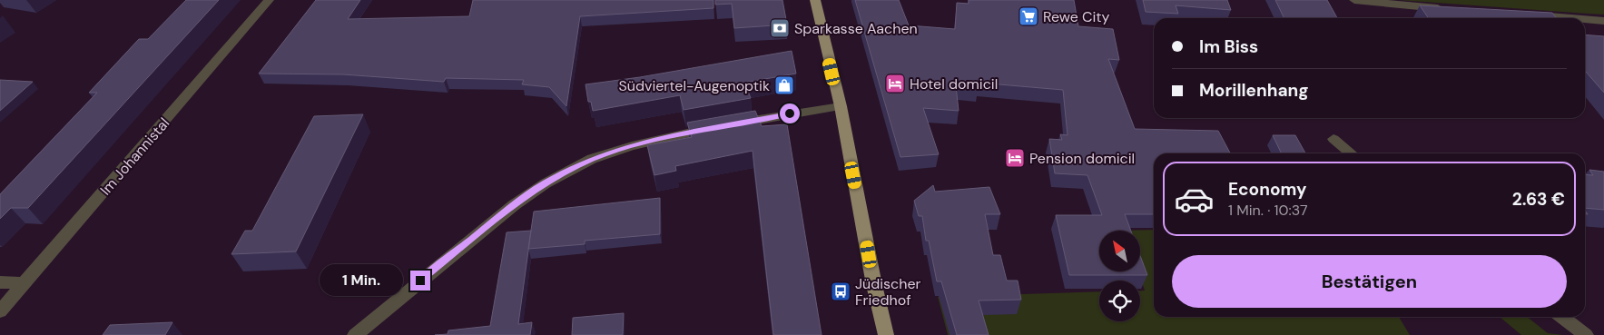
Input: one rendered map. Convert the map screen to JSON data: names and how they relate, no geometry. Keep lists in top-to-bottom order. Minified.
{"streets":{"street":["Im Johannistal"]},"places":{"supermarket":["Rewe City"],"bank":["Sparkasse Aachen"],"hotel":["Hotel domicil","Pension domicil"],"shop":["Südviertel-Augenoptik"],"bus stop":["Jüdischer Friedhof"]},"north":"top left","page":{"banner":["Im Biss","Morillenhang"],"list":[{"name":"Economy","note":"1 Min. · 10:37","value":"2.63 €"}],"buttons":"Bestätigen","bubble":"1 Min."}}
